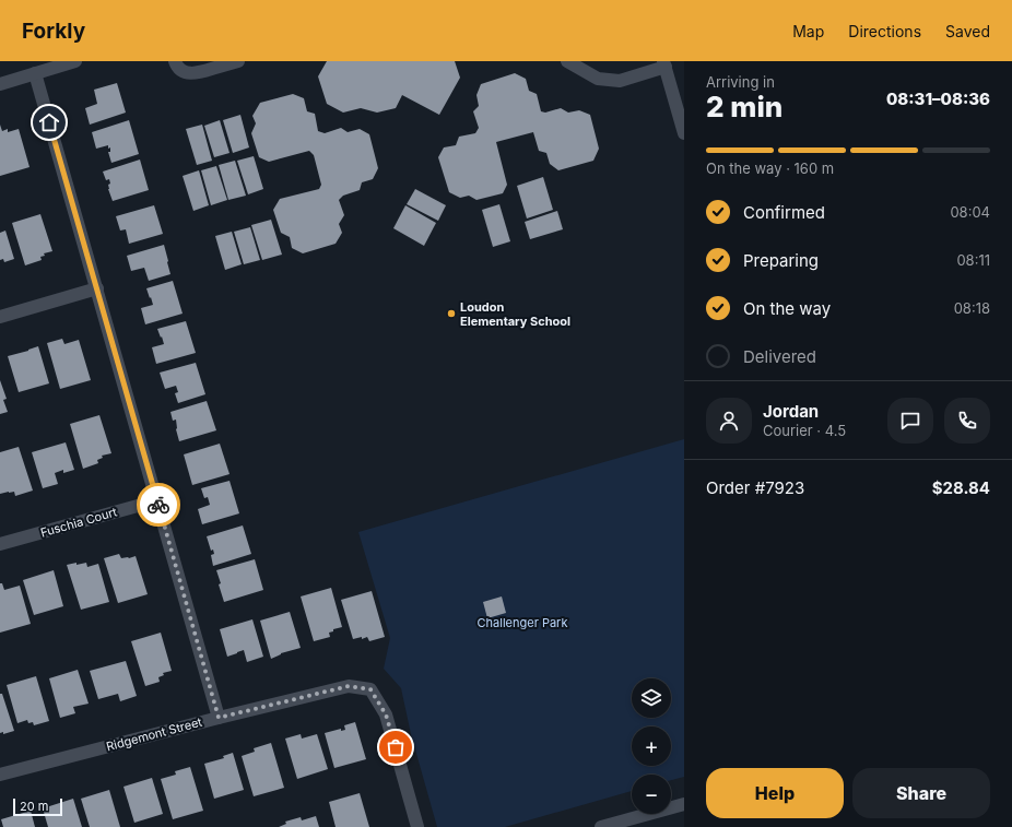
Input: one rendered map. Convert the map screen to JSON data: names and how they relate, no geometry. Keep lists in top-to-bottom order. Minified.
{"streets":{"street":["Fuschia Court","Ridgemont Street"]},"parks":["Challenger Park"],"places":["Loudon Elementary School"],"scale_bar":"20 m","page":{"header":"Forkly","nav":["Map","Directions","Saved"],"heading":["2 min","Arriving in","08:31–08:36"],"panel":["Jordan","Courier · 4.5","Order #7923","$28.84"],"bar":"On the way · 160 m","list":[["Confirmed","08:04"],["Preparing","08:11"],["On the way","08:18"],"Delivered"],"map_buttons":["+","−"],"buttons":["Help","Share"],"scale":"20 m"}}
